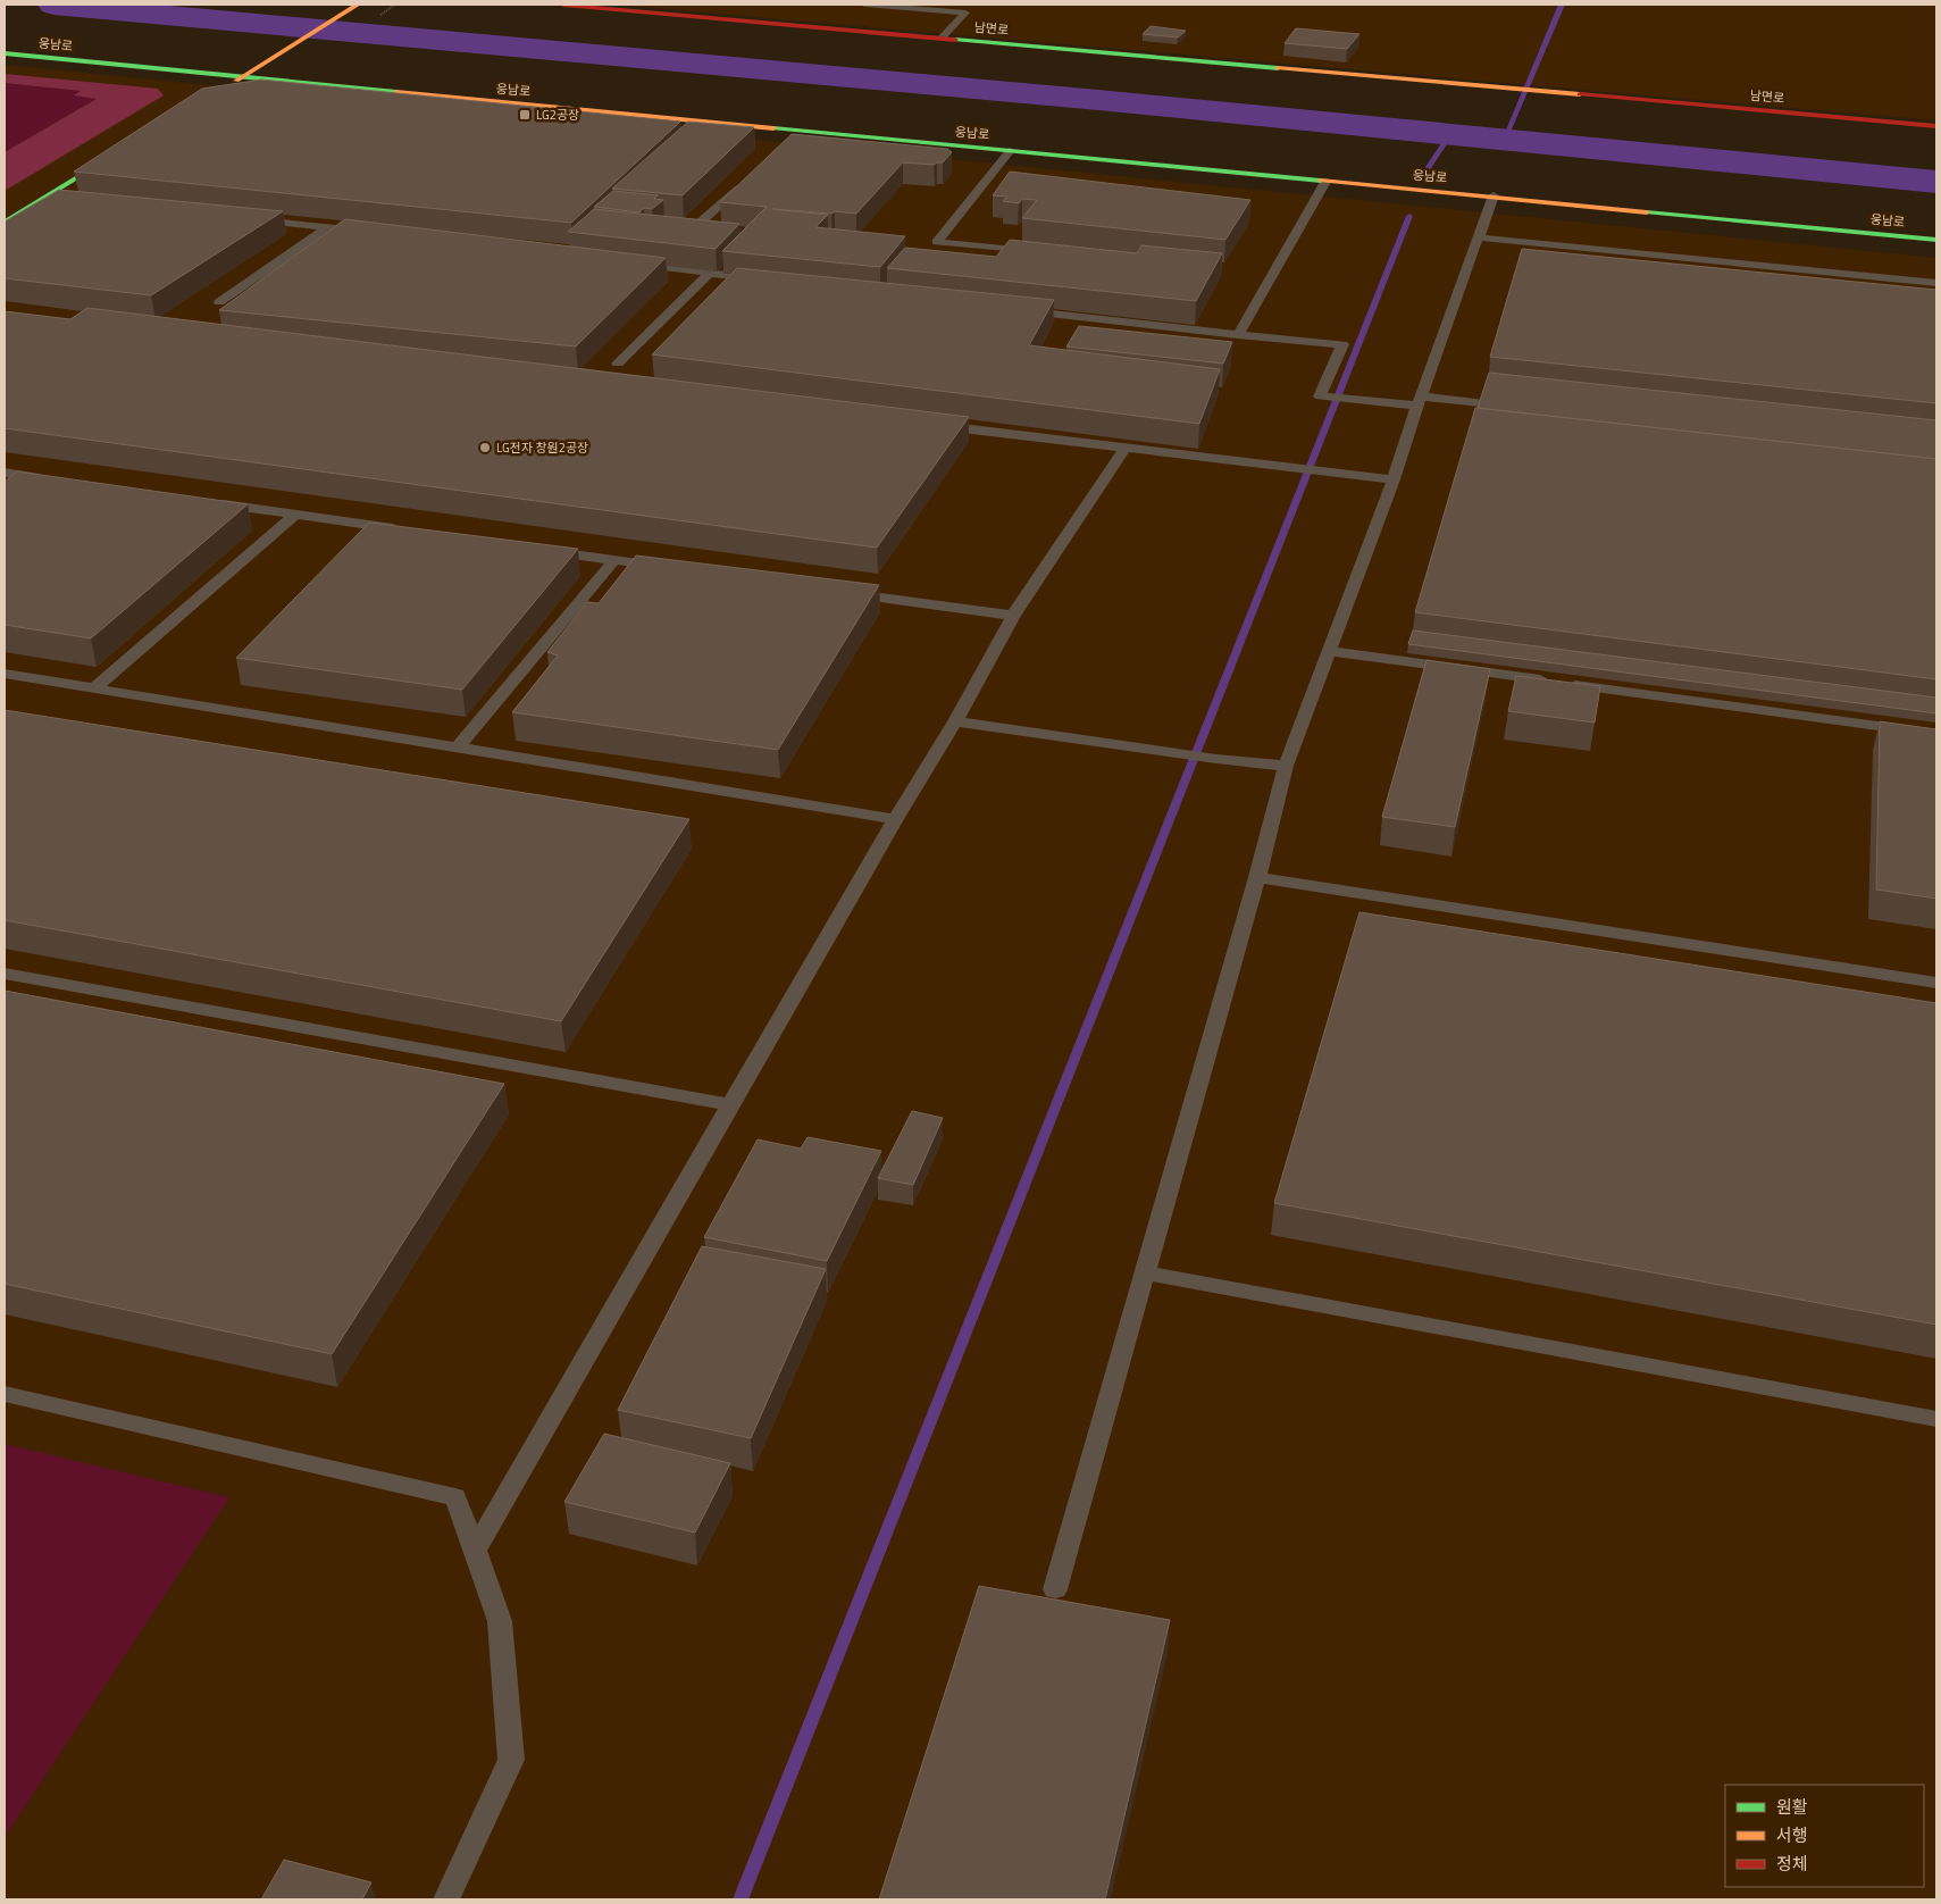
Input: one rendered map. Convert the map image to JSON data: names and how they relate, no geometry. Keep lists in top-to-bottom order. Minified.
{"streets":{"street":["남면로","웅남로"]},"places":{"transit":["LG2공장"],"other":["LG전자 창원2공장"]},"legend":["원활","서행","정체"]}
